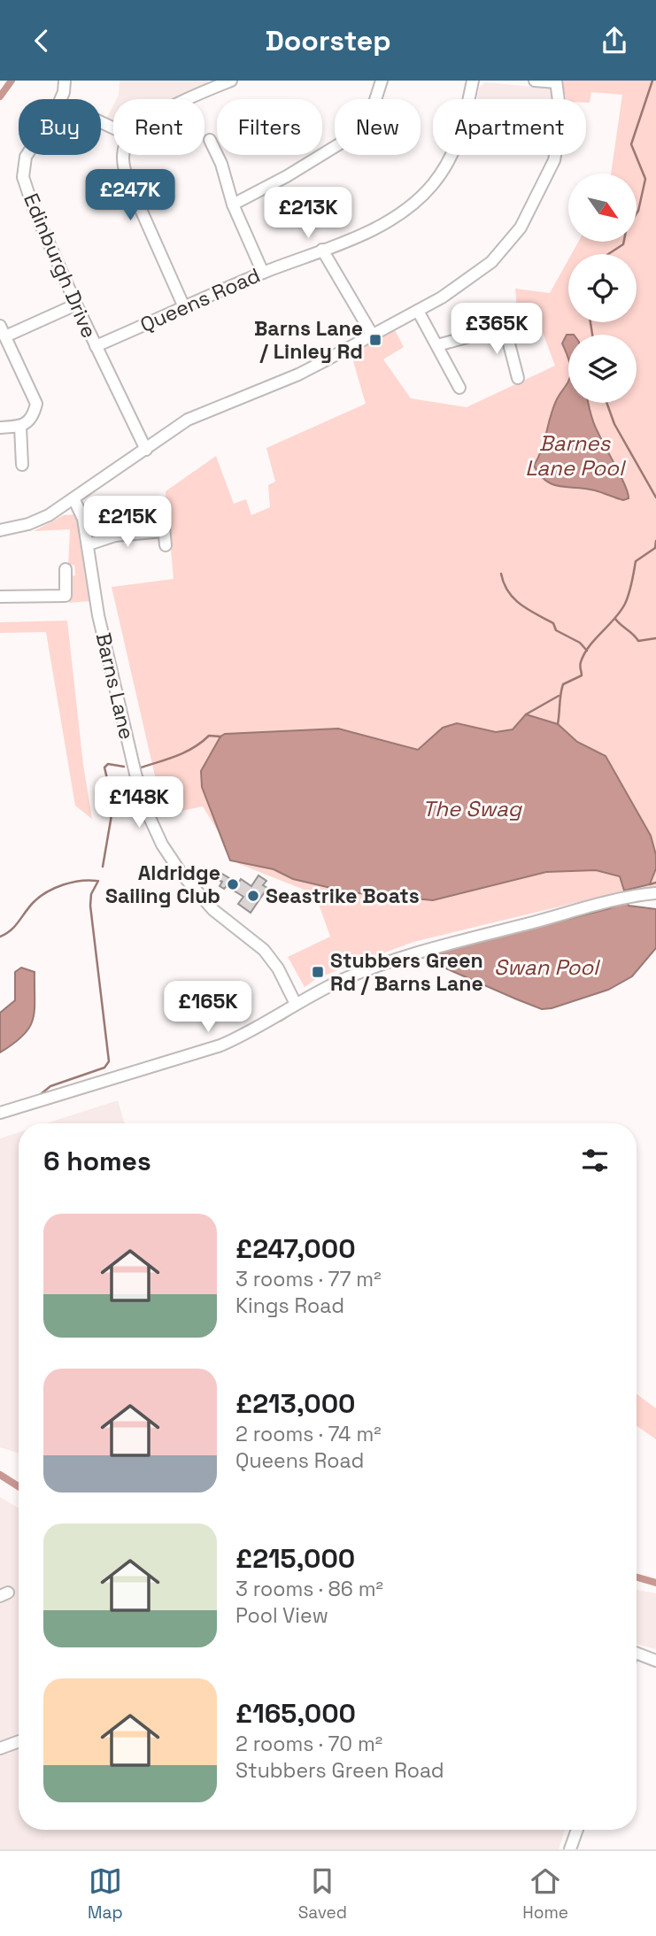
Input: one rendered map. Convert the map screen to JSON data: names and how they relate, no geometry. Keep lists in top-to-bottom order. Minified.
{"streets":{"street":["Edinburgh Drive","Queens Road","Barns Lane"]},"crossings":[["Edinburgh Drive","Queens Road"]],"water":["Barnes Lane Pool","The Swag","Swan Pool"],"places":{"transit":["Barns Lane / Linley Rd","Stubbers Green Rd / Barns Lane"],"other":["Aldridge Sailing Club","Seastrike Boats"]},"north":"bottom right","page":{"header":"Doorstep","chip":["Buy","Rent","Filters","New","Apartment"],"price":["£247K","£213K","£365K","£215K","£148K","£165K"],"heading":"6 homes","list":[{"name":"£247,000","note":"3 rooms · 77 m² · Kings Road"},{"name":"£213,000","note":"2 rooms · 74 m² · Queens Road"},{"name":"£215,000","note":"3 rooms · 86 m² · Pool View"},{"name":"£165,000","note":"2 rooms · 70 m² · Stubbers Green Road"}],"tabs":["Map","Saved","Home"]}}
